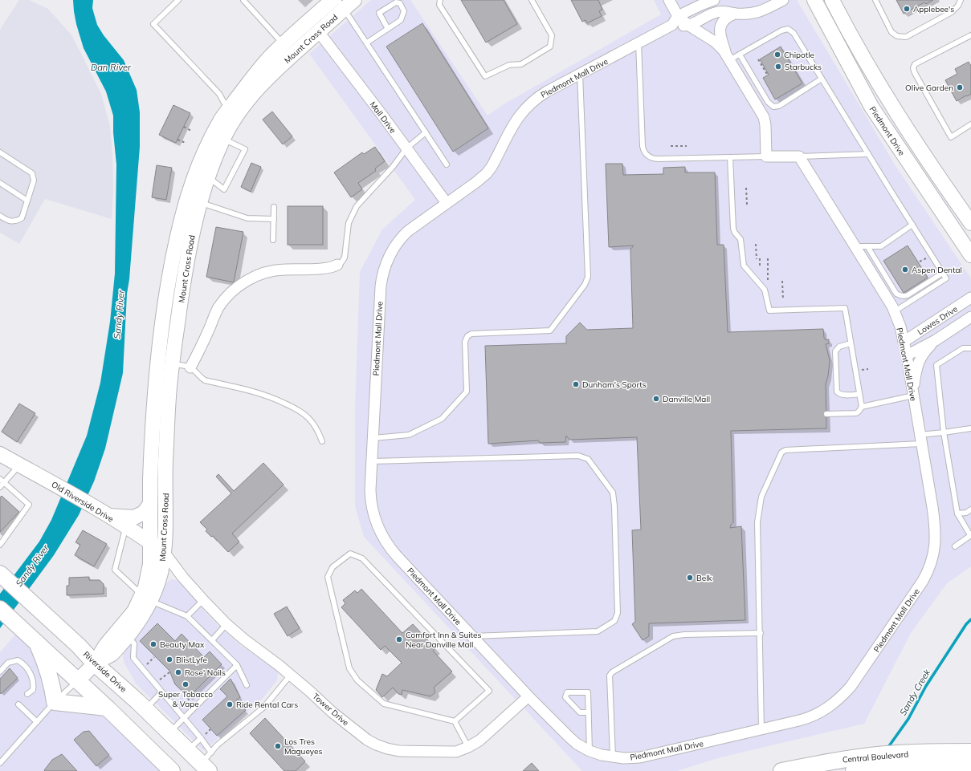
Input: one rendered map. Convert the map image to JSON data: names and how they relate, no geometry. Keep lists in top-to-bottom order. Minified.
{"streets":{"main road":["Mount Cross Road","Piedmont Drive","Old Riverside Drive","Riverside Drive","Central Boulevard"],"street":["Piedmont Mall Drive","Mall Drive","Lowes Drive","Tower Drive"]},"crossings":[["Mount Cross Road","Mall Drive"],["Mount Cross Road","Old Riverside Drive"],["Mount Cross Road","Riverside Drive"],["Mount Cross Road","Tower Drive"],["Piedmont Mall Drive","Mall Drive"],["Piedmont Mall Drive","Lowes Drive"],["Piedmont Mall Drive","Tower Drive"],["Old Riverside Drive","Tower Drive"]],"water":["Dan River","Sandy River","Sandy Creek"],"places":["Applebee's","Chipotle","Starbucks","Olive Garden","Aspen Dental","Dunham's Sports","Danville Mall","Belk","Comfort Inn & Suites Near Danville Mall","Beauty Max","BlistLyfe","Rose' Nails","Super Tobacco & Vape","Ride Rental Cars","Los Tres Magueyes"]}
